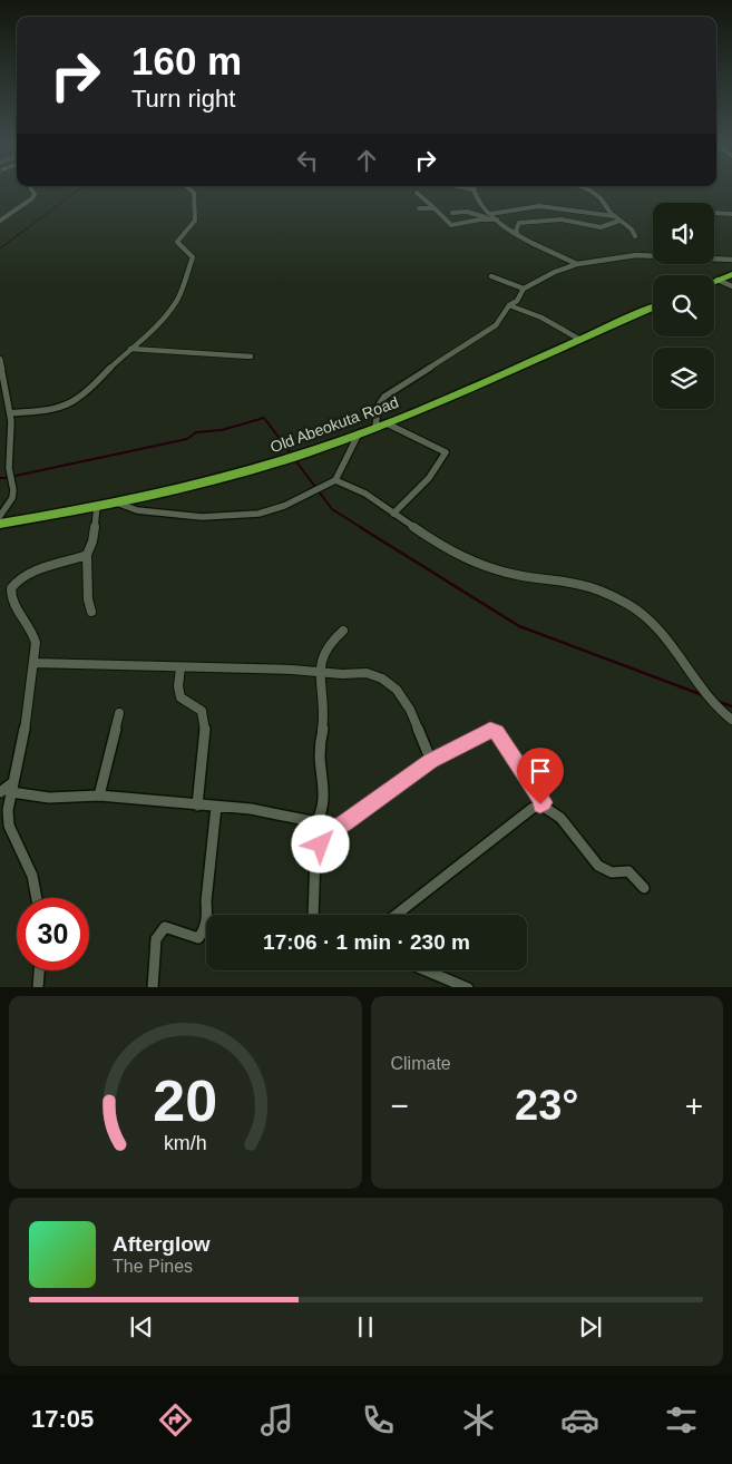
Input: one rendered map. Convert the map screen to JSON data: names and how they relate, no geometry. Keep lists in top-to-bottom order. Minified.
{"streets":{"highway":["Old Abeokuta Road"]},"page":{"turn":["160 m","Turn right"],"limit":"30","trip":"17:06 · 1 min · 230 m","tile":"Climate","heat":["−","23°","+"],"song":["Afterglow","The Pines"],"tabs":"17:05","gauge":["20","km/h"]}}
